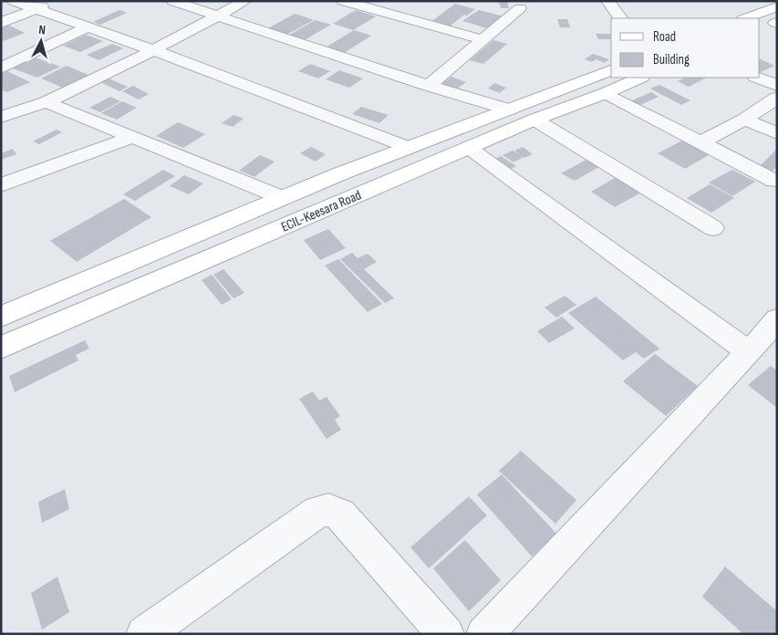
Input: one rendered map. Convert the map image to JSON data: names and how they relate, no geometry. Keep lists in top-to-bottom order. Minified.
{"streets":{"main road":["ECIL-Keesara Road"]},"legend":["Road","Building"],"north":"top"}
